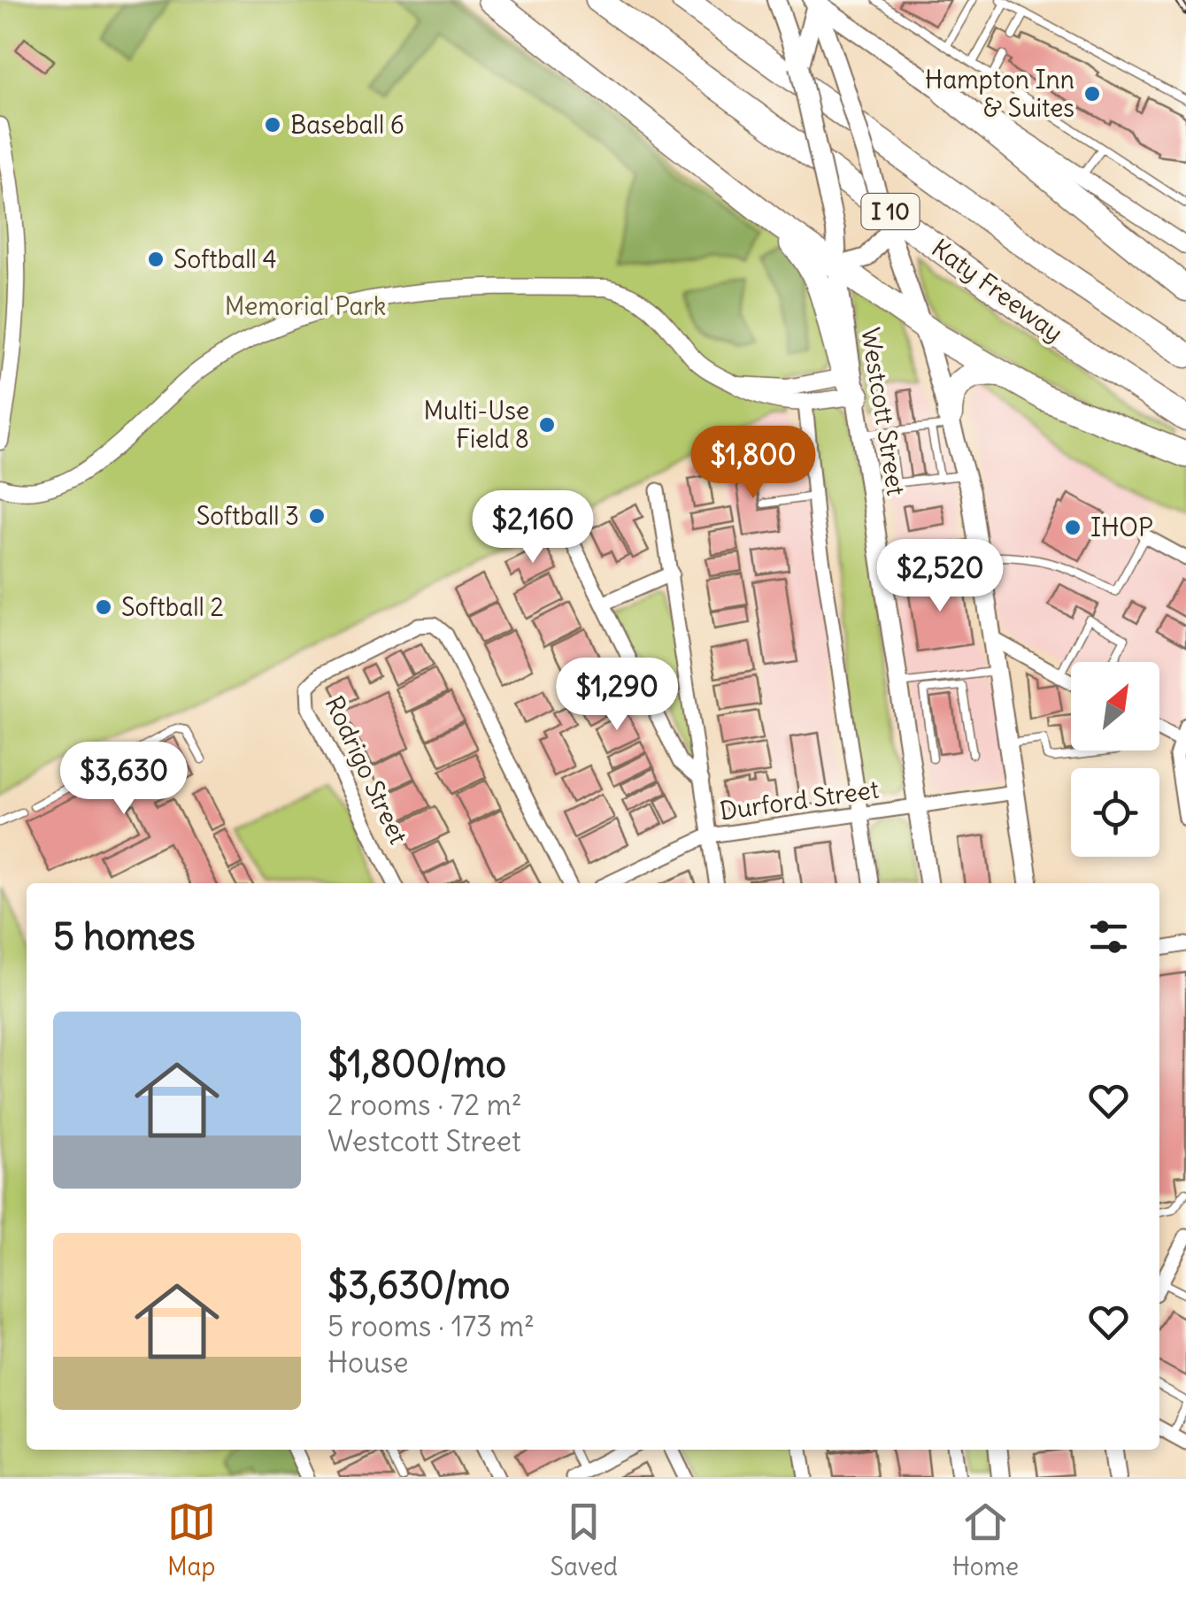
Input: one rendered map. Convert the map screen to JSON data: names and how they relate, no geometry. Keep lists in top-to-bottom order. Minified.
{"streets":{"highway":["I 10","Katy Freeway"],"main road":["Westcott Street"],"street":["Rodrigo Street","Durford Street"]},"crossings":[["Westcott Street","Durford Street"]],"parks":["Memorial Park"],"places":["Hampton Inn & Suites","Baseball 6","Softball 4","Multi-Use Field 8","Softball 3","IHOP","Softball 2"],"north":"top right","page":{"price":["$1,800","$2,160","$2,520","$1,290","$3,630"],"heading":"5 homes","list":[{"name":"$1,800/mo","note":"2 rooms · 72 m² · Westcott Street"},{"name":"$3,630/mo","note":"5 rooms · 173 m² · House"}],"tabs":["Map","Saved","Home"]}}
